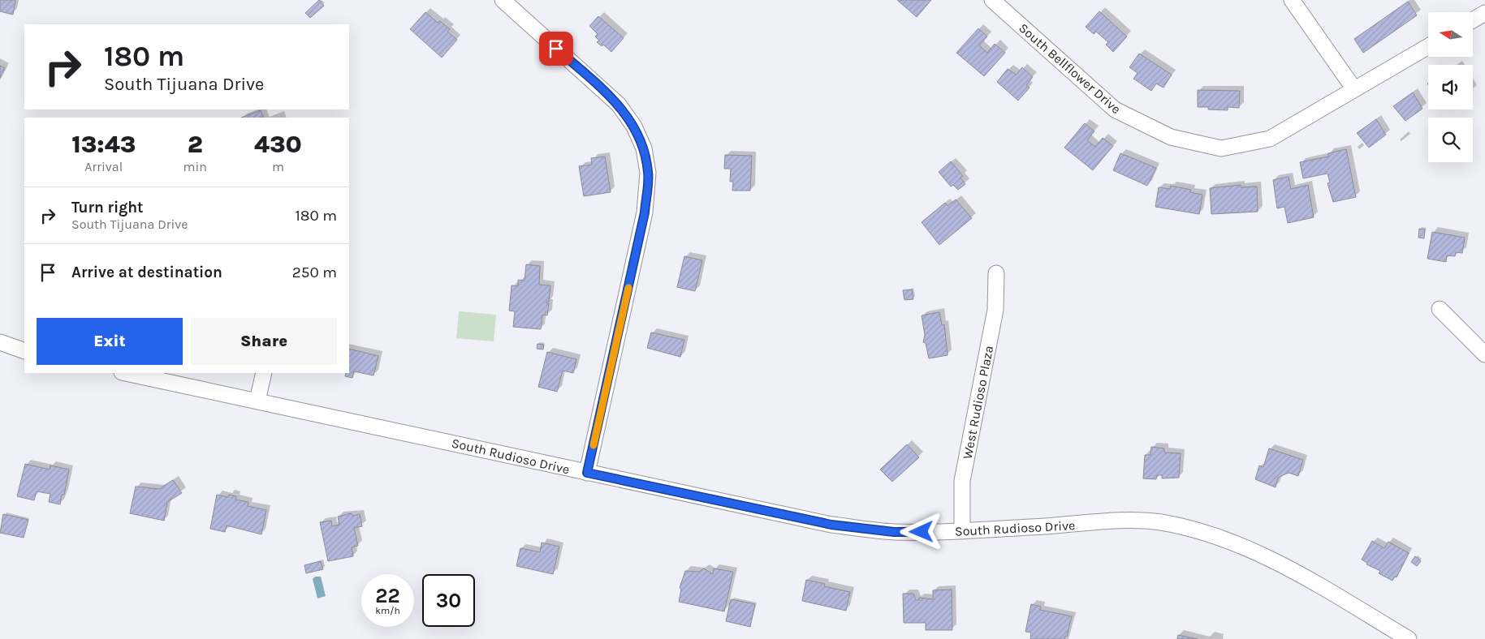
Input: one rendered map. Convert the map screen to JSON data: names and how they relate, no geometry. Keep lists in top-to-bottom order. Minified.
{"streets":{"street":["South Bellflower Drive","West Rudioso Plaza","South Rudioso Drive"]},"crossings":[["West Rudioso Plaza","South Rudioso Drive"]],"north":"left","page":{"turn":["180 m","South Tijuana Drive"],"eta":["13:43","Arrival","2","min","430","m"],"list":[{"name":"Turn right","note":"South Tijuana Drive","value":"180 m"},{"name":"Arrive at destination","value":"250 m"}],"buttons":["Exit","Share"],"speed":"22 km/h","limit":"30"}}
